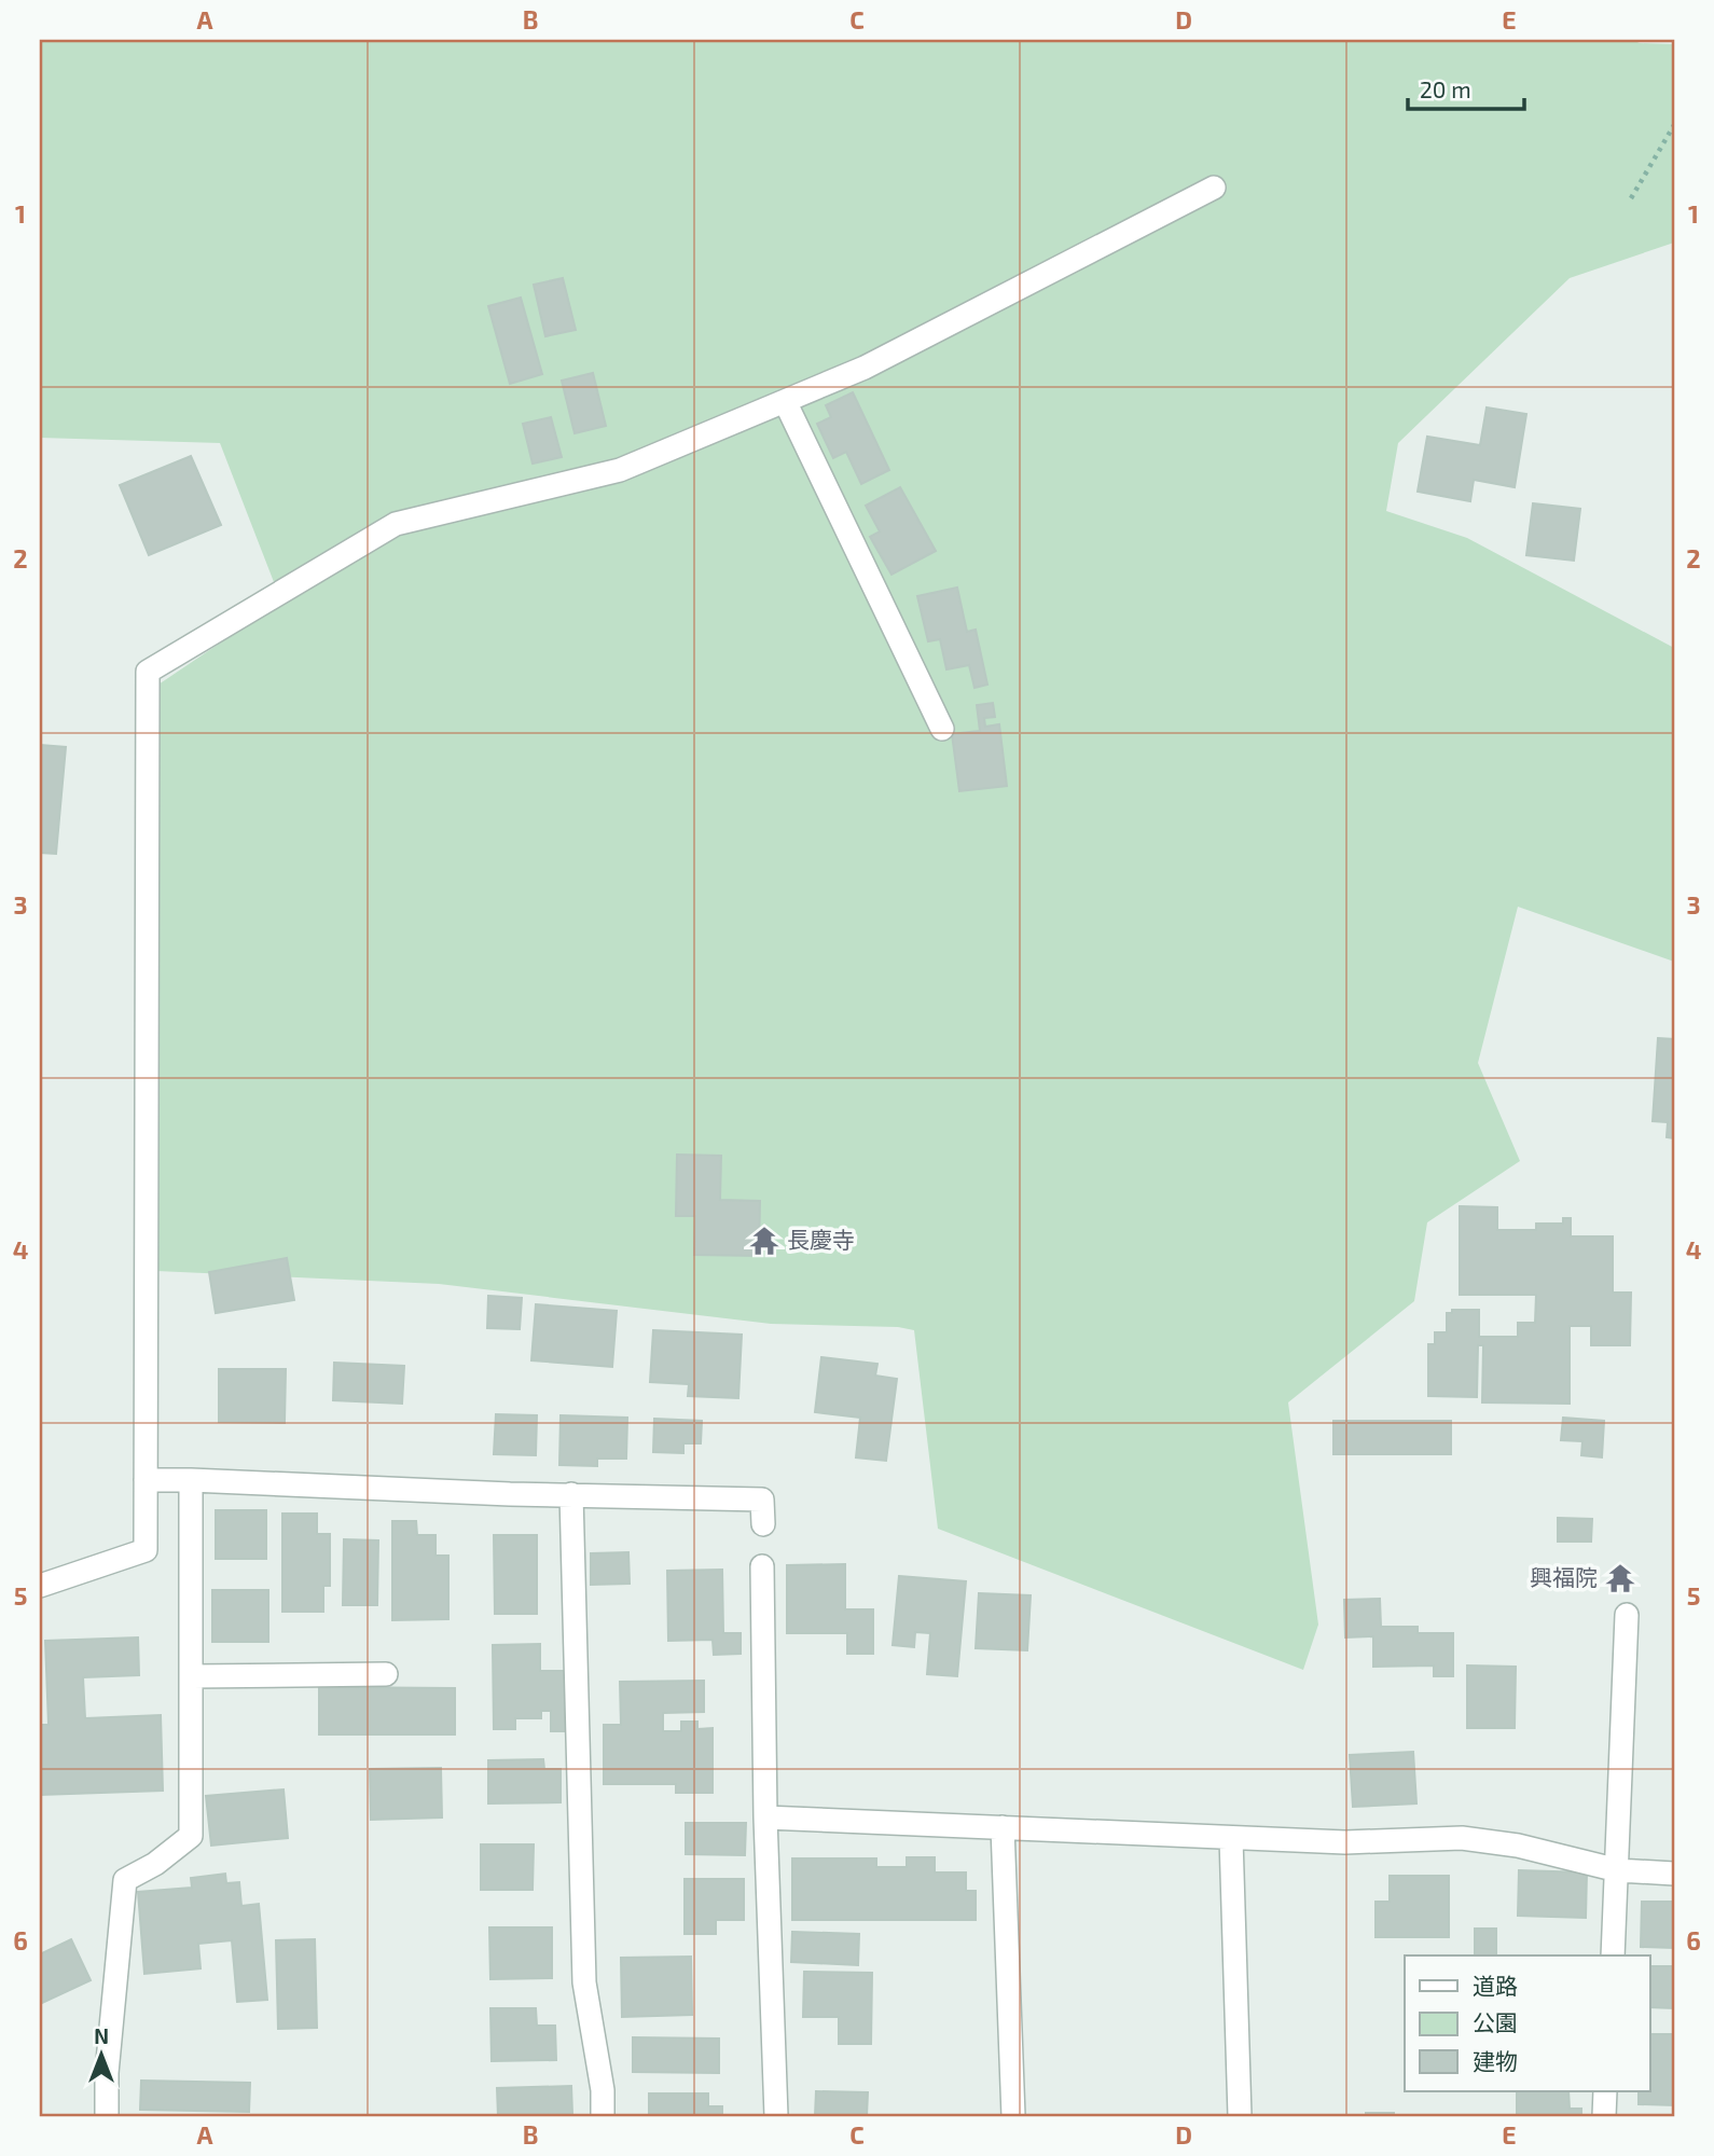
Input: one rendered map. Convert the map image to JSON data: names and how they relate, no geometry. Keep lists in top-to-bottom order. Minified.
{"places":{"temple":["長慶寺","興福院"]},"legend":["道路","公園","建物"],"scale_bar":"20 m","north":"top","grid":{"columns":["A","B","C","D","E"],"rows":["1","2","3","4","5","6"]}}
